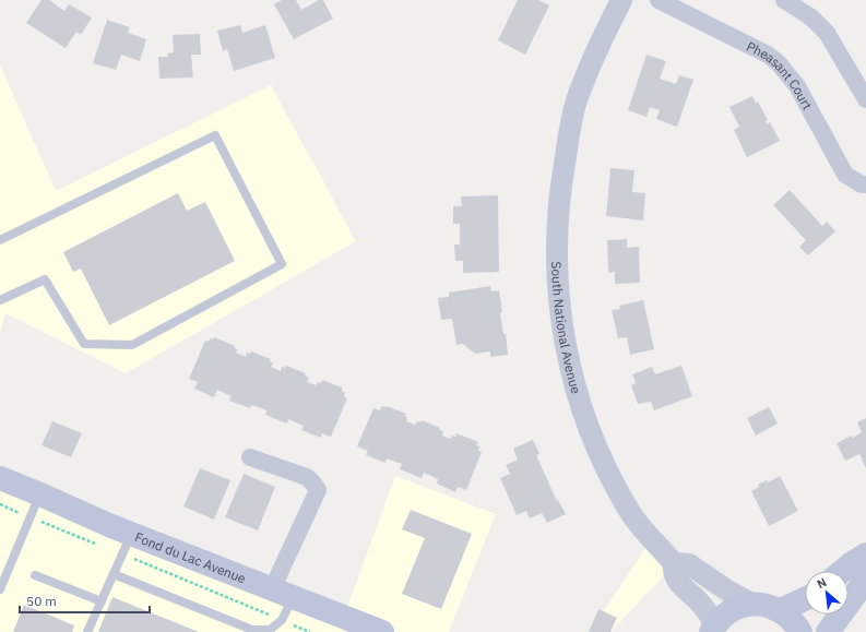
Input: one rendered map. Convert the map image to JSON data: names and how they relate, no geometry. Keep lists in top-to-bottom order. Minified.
{"streets":{"main road":["Fond du Lac Avenue"],"street":["Pheasant Court","South National Avenue"]},"scale_bar":"50 m","north":"top left"}
